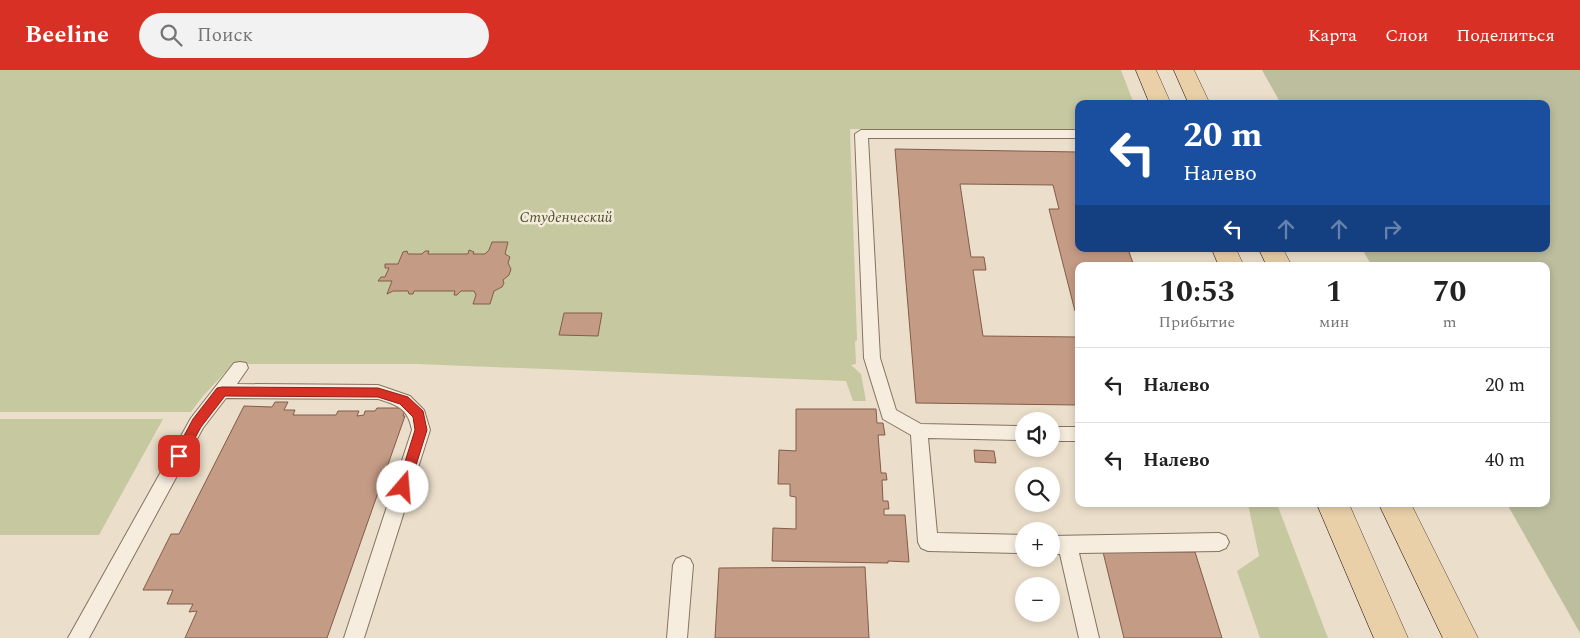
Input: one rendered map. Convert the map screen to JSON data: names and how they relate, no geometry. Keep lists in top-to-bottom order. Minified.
{"parks":["Студенческий"],"page":{"header":"Beeline","search":"Поиск","nav":["Карта","Слои","Поделиться"],"turn":["20 m","Налево"],"eta":["10:53","Прибытие","1","мин","70","m"],"list":[{"name":"Налево","value":"20 m"},{"name":"Налево","value":"40 m"}],"map_buttons":["+","−"]}}
